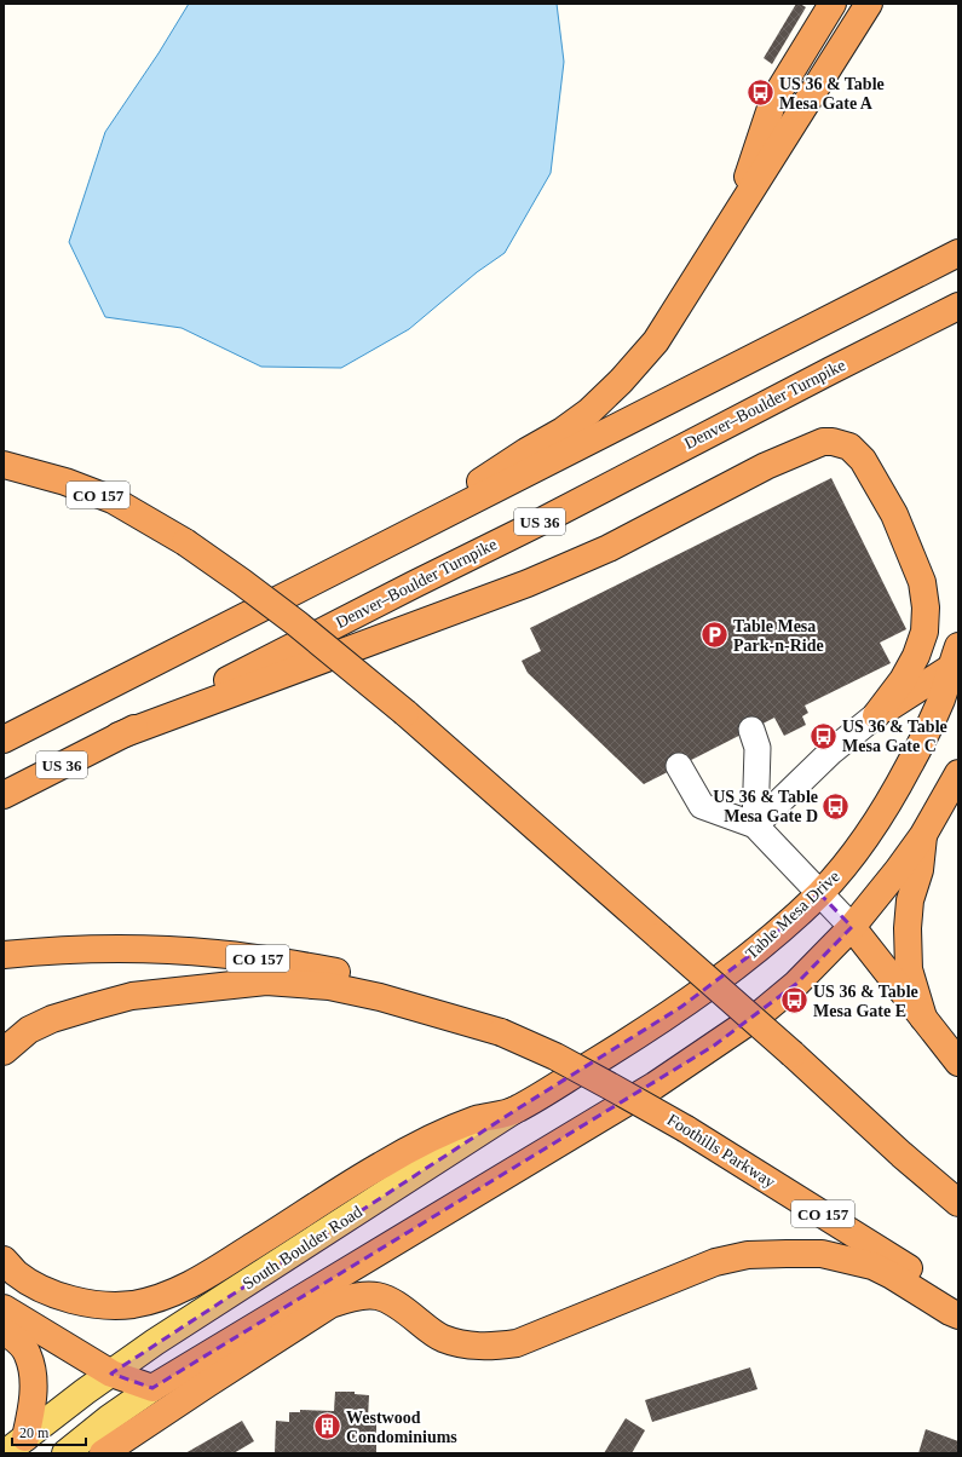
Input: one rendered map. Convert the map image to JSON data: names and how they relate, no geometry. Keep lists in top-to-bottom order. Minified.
{"streets":{"highway":["Denver–Boulder Turnpike","CO 157","US 36","Table Mesa Drive","Foothills Parkway","South Boulder Road"]},"crossings":[["CO 157","Foothills Parkway"],["Table Mesa Drive","South Boulder Road"]],"places":{"bus stop":["US 36 & Table Mesa Gate A","US 36 & Table Mesa Gate C","US 36 & Table Mesa Gate D","US 36 & Table Mesa Gate E"],"parking":["Table Mesa Park-n-Ride"],"building":["Westwood Condominiums"]},"scale_bar":"20 m"}
